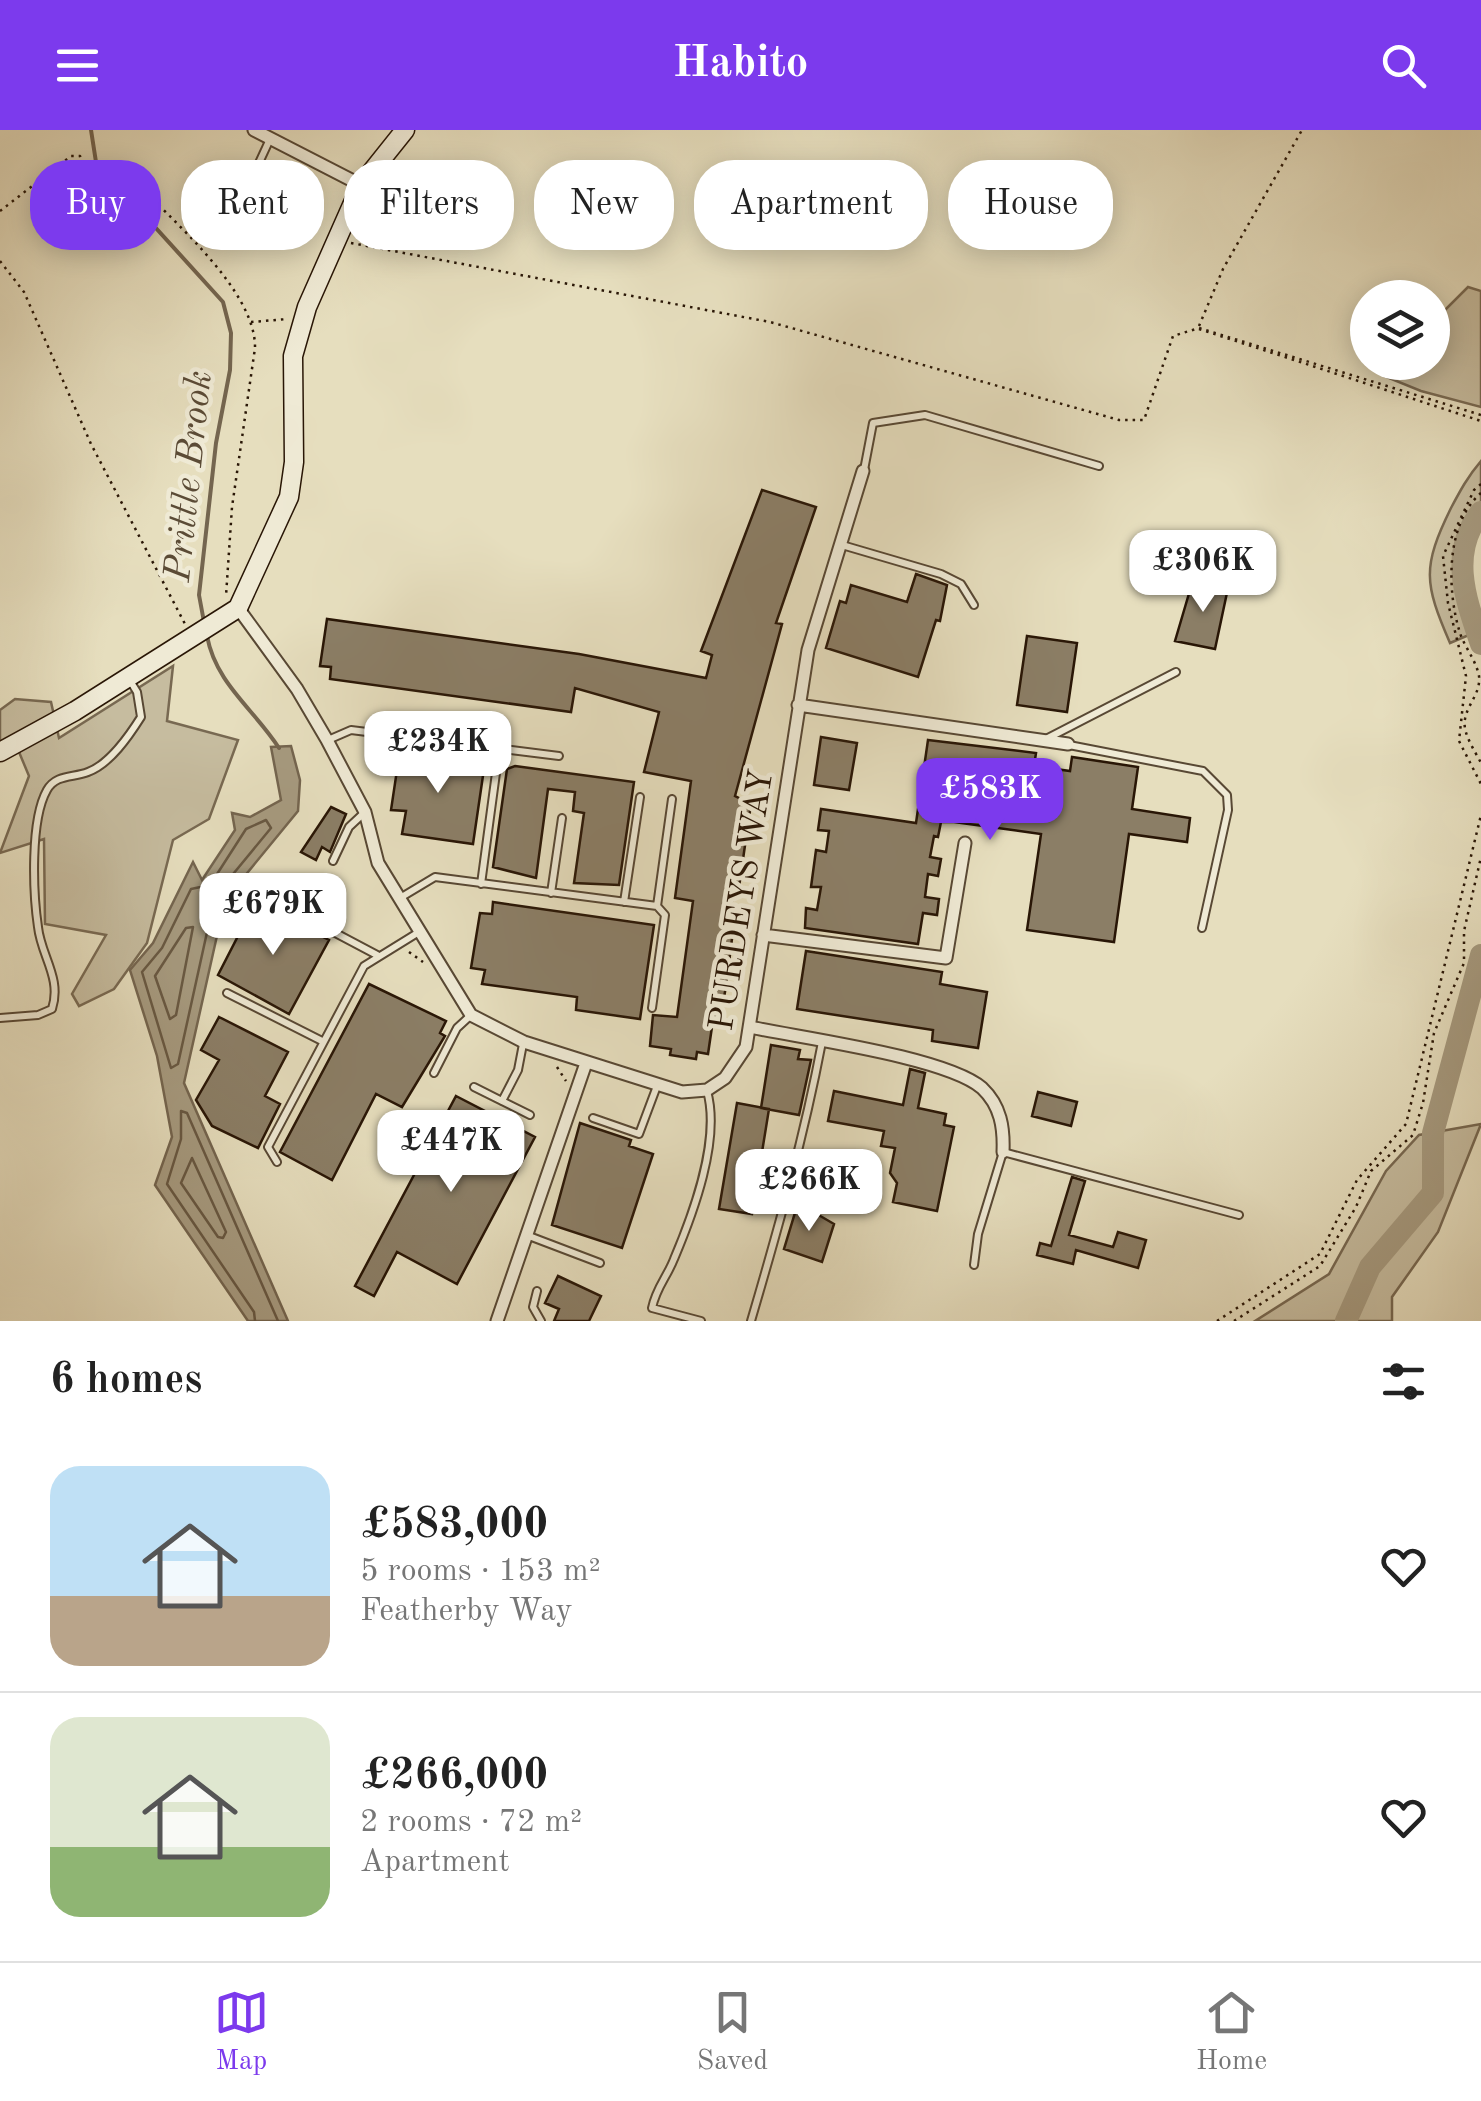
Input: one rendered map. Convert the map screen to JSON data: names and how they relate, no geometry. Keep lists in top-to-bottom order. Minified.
{"streets":{"street":["PURDEYS WAY"]},"water":["Prittle Brook"],"page":{"header":"Habito","chip":["Buy","Rent","Filters","New","Apartment","House"],"price":["£306K","£234K","£583K","£679K","£447K","£266K"],"heading":"6 homes","list":[{"name":"£583,000","note":"5 rooms · 153 m² · Featherby Way"},{"name":"£266,000","note":"2 rooms · 72 m² · Apartment"}],"tabs":["Map","Saved","Home"]}}
